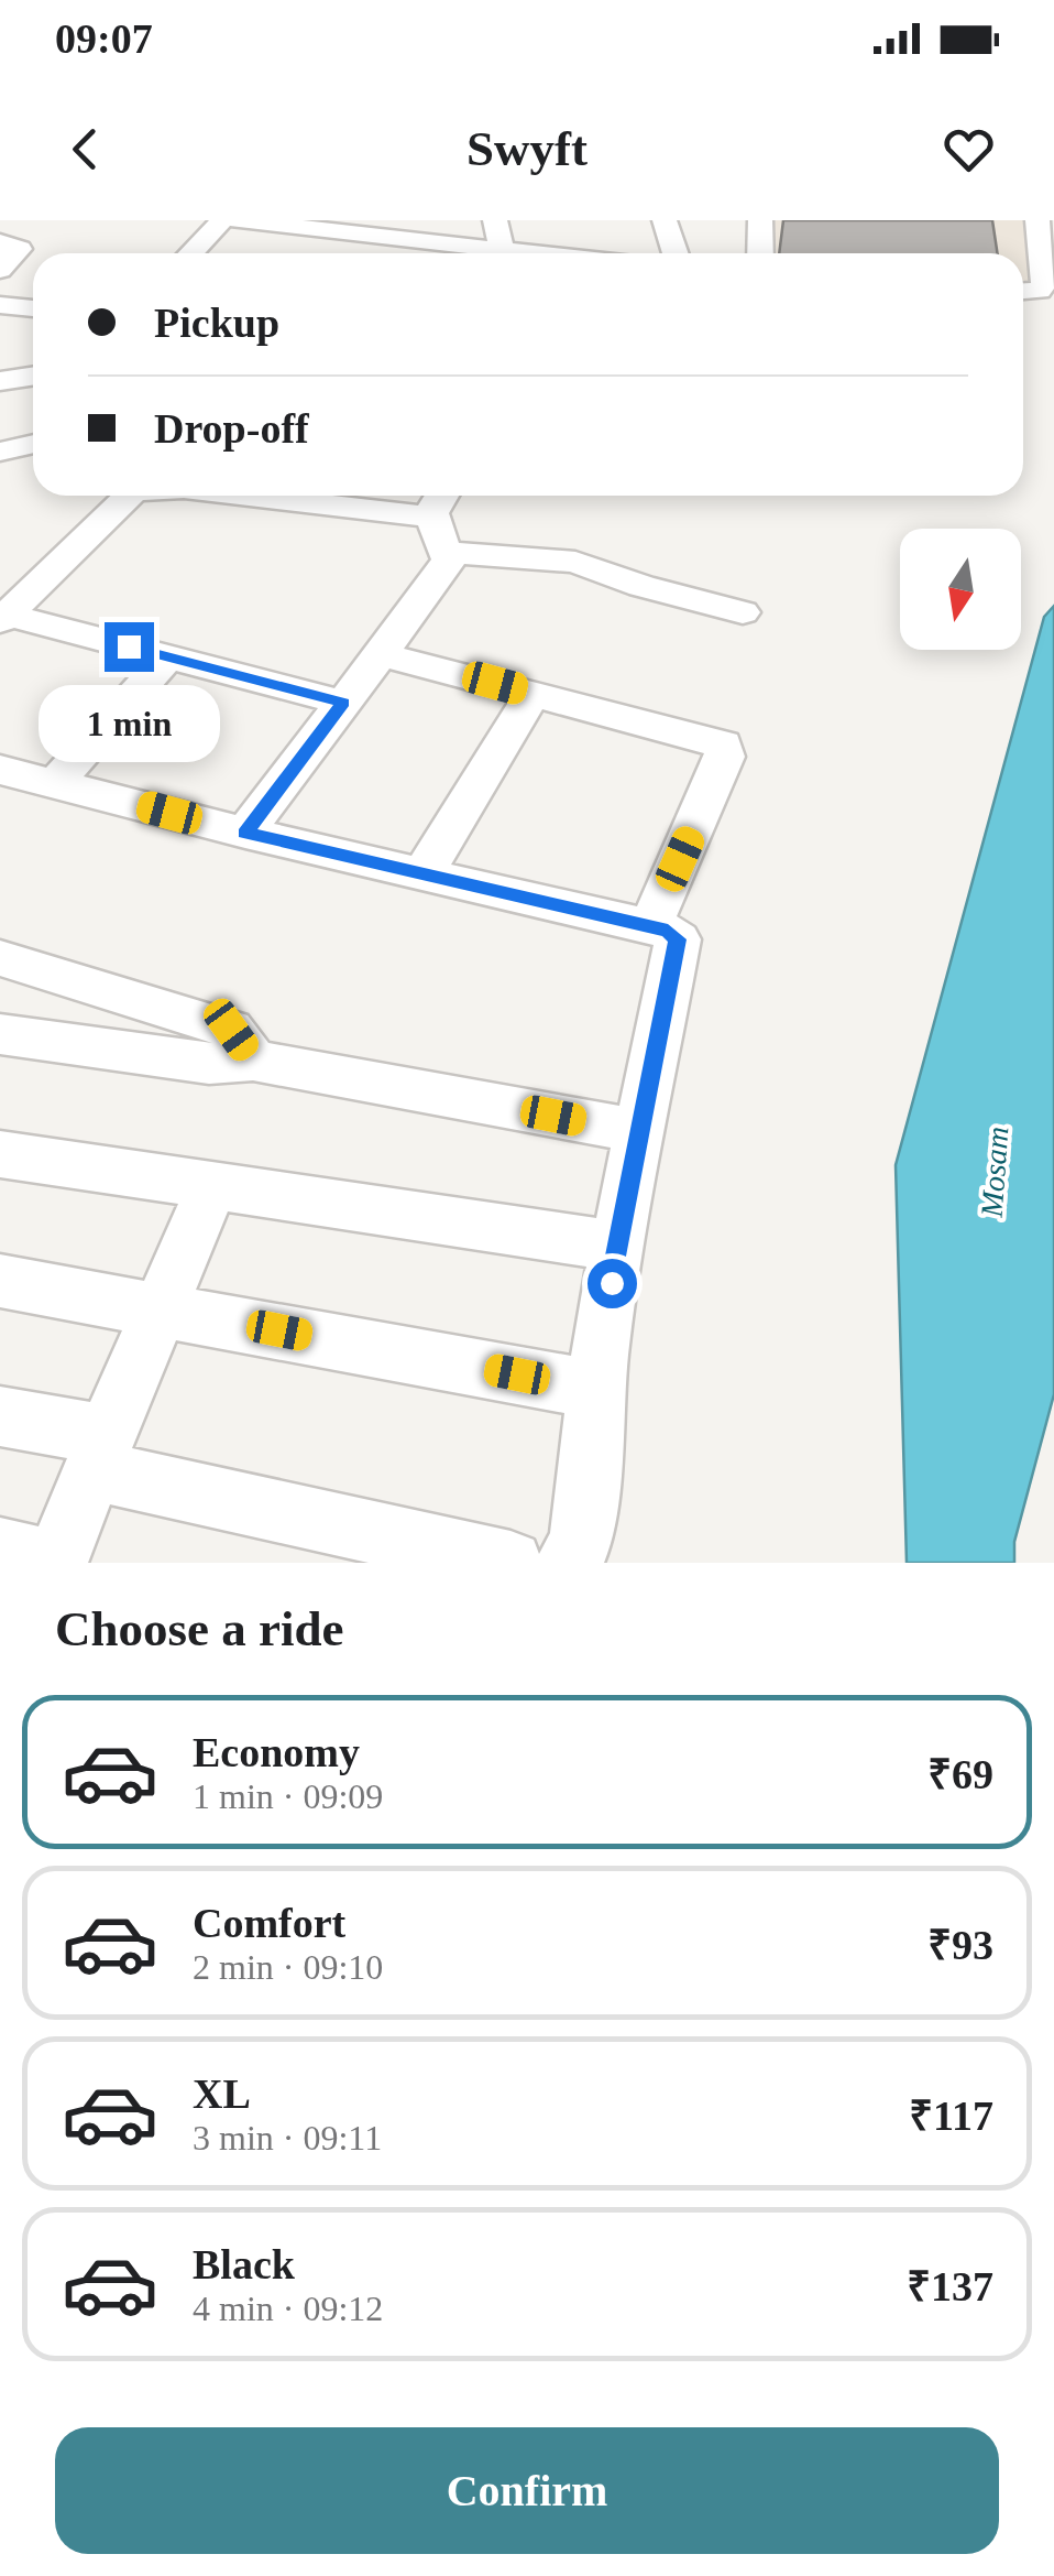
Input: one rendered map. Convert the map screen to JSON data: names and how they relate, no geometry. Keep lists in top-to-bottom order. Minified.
{"water":["Mosam"],"north":"bottom","page":{"status":"09:07","header":"Swyft","banner":["Pickup","Drop-off"],"bubble":"1 min","heading":"Choose a ride","list":[{"name":"Economy","note":"1 min · 09:09","value":"₹69"},{"name":"Comfort","note":"2 min · 09:10","value":"₹93"},{"name":"XL","note":"3 min · 09:11","value":"₹117"},{"name":"Black","note":"4 min · 09:12","value":"₹137"}],"buttons":"Confirm"}}
